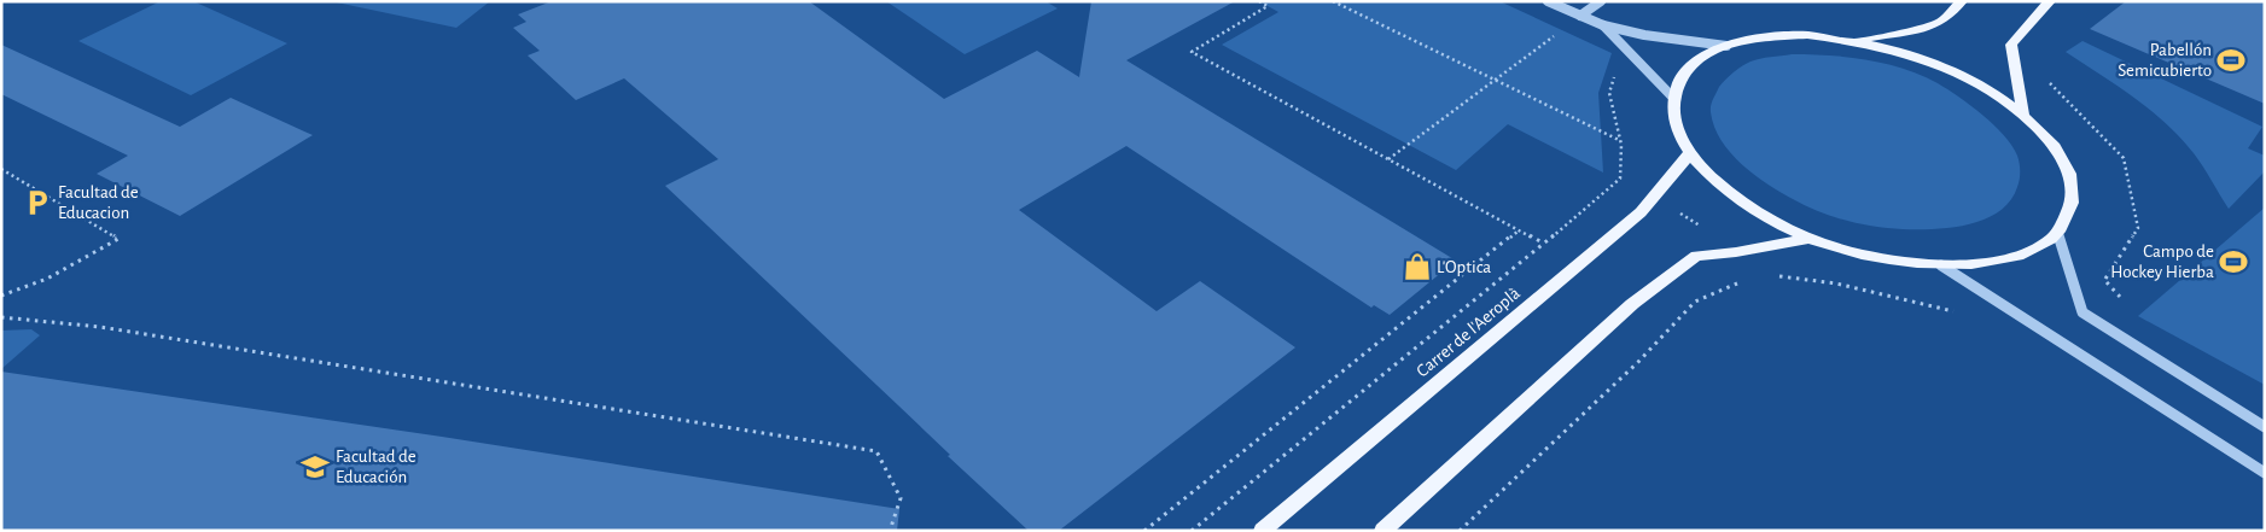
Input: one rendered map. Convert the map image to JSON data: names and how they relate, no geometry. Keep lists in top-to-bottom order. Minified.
{"streets":{"main road":["Carrer de l'Aeroplà"]},"places":{"sports":["Pabellón Semicubierto","Campo de Hockey Hierba"],"parking":["Facultad de Educacion"],"shop":["L'Optica"],"school or university":["Facultad de Educación"]}}
